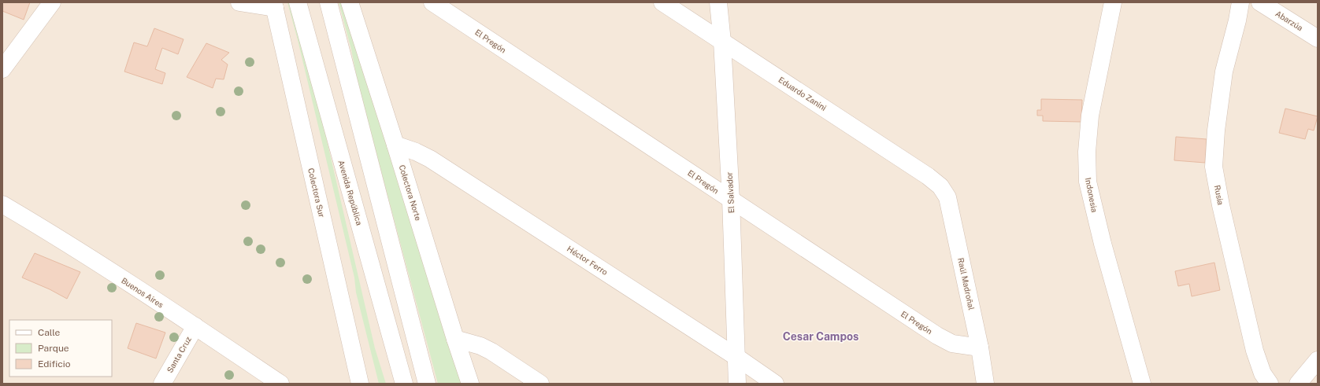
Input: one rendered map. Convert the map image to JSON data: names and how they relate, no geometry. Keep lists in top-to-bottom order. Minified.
{"streets":{"street":["Abarzúa","El Pregón","Eduardo Zanini","Colectora Sur","Avenida República","Colectora Norte","El Salvador","Indonesia","Rusia","Héctor Ferro","Raúl Madroñal","Buenos Aires","Santa Cruz"]},"crossings":[["El Pregón","El Salvador"],["El Pregón","Raúl Madroñal"],["Eduardo Zanini","El Salvador"],["Eduardo Zanini","Raúl Madroñal"],["Colectora Norte","Héctor Ferro"],["El Salvador","Héctor Ferro"],["Buenos Aires","Santa Cruz"]],"districts":["Cesar Campos"],"legend":["Calle","Parque","Edificio"]}
